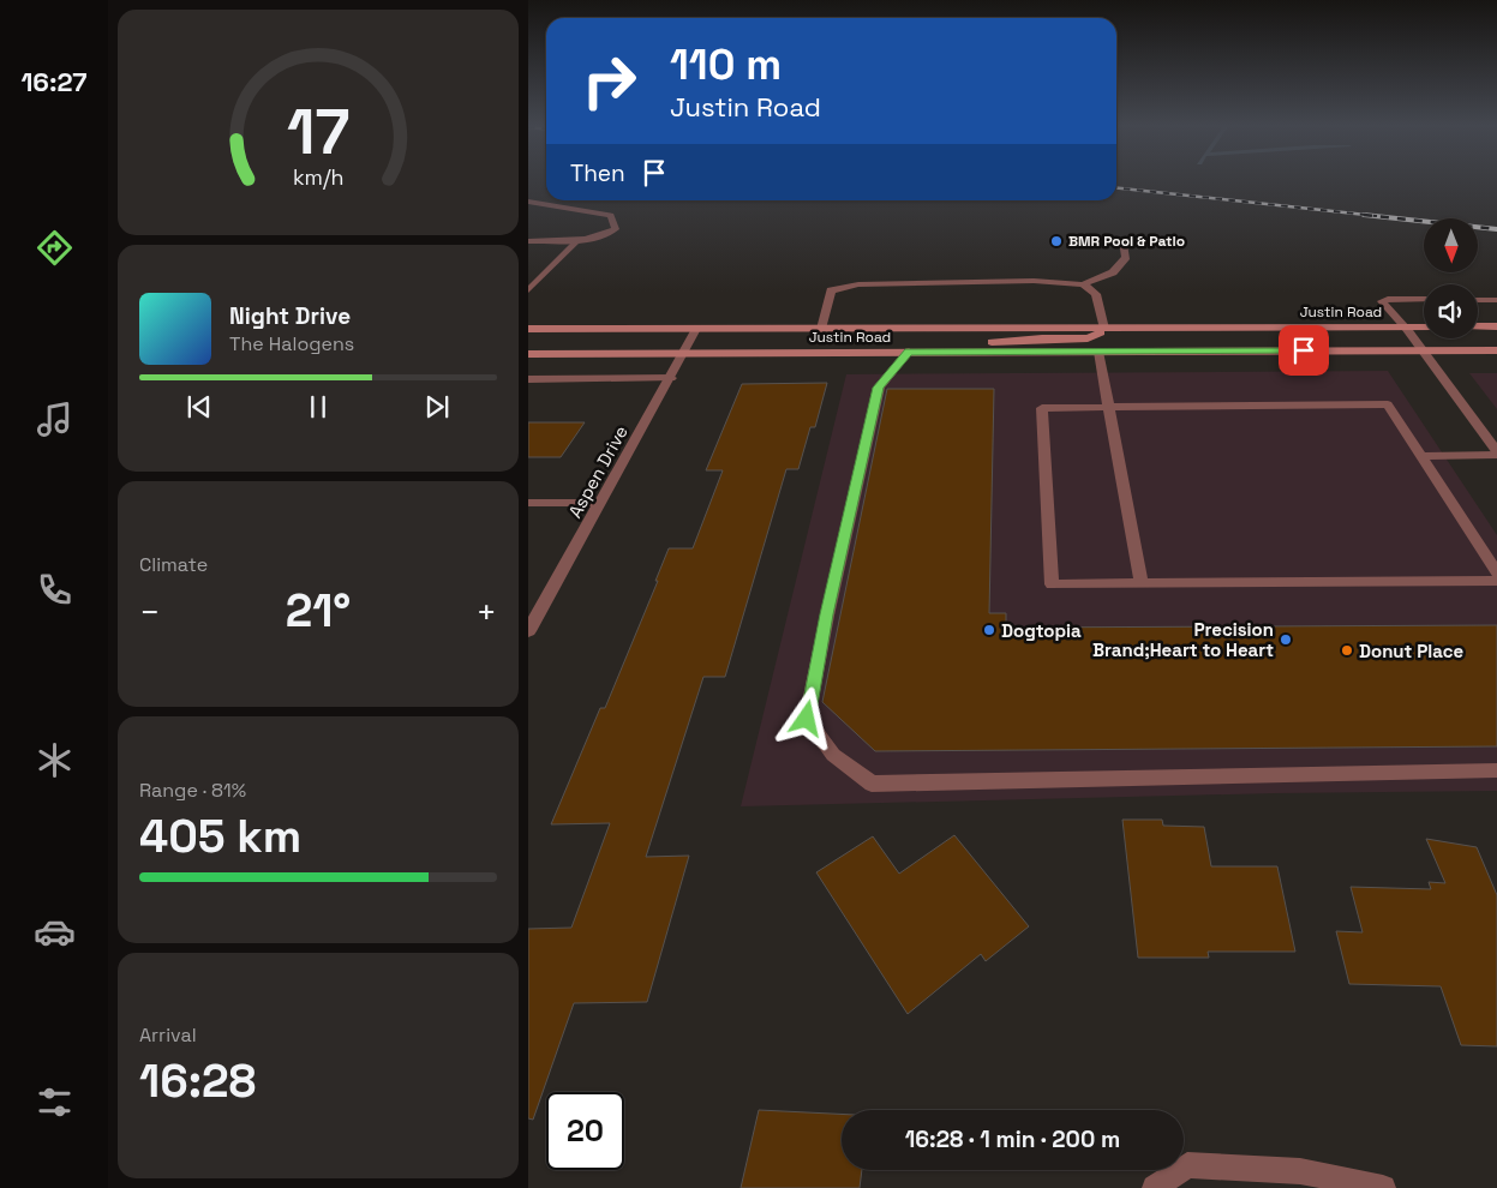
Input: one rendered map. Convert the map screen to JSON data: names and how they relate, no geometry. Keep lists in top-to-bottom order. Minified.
{"streets":{"main road":["Justin Road"],"street":["Aspen Drive"]},"crossings":[["Justin Road","Aspen Drive"]],"places":["BMR Pool & Patio","Dogtopia","Precision Brand;Heart to Heart","Donut Place"],"north":"bottom","page":{"tabs":"16:27","turn":["110 m","Justin Road"],"then":"Then","song":["Night Drive","The Halogens"],"tile":["Climate",["Range · 81%","405 km"],["Arrival","16:28"]],"heat":["−","21°","+"],"limit":"20","trip":"16:28 · 1 min · 200 m","gauge":["17","km/h"]}}
